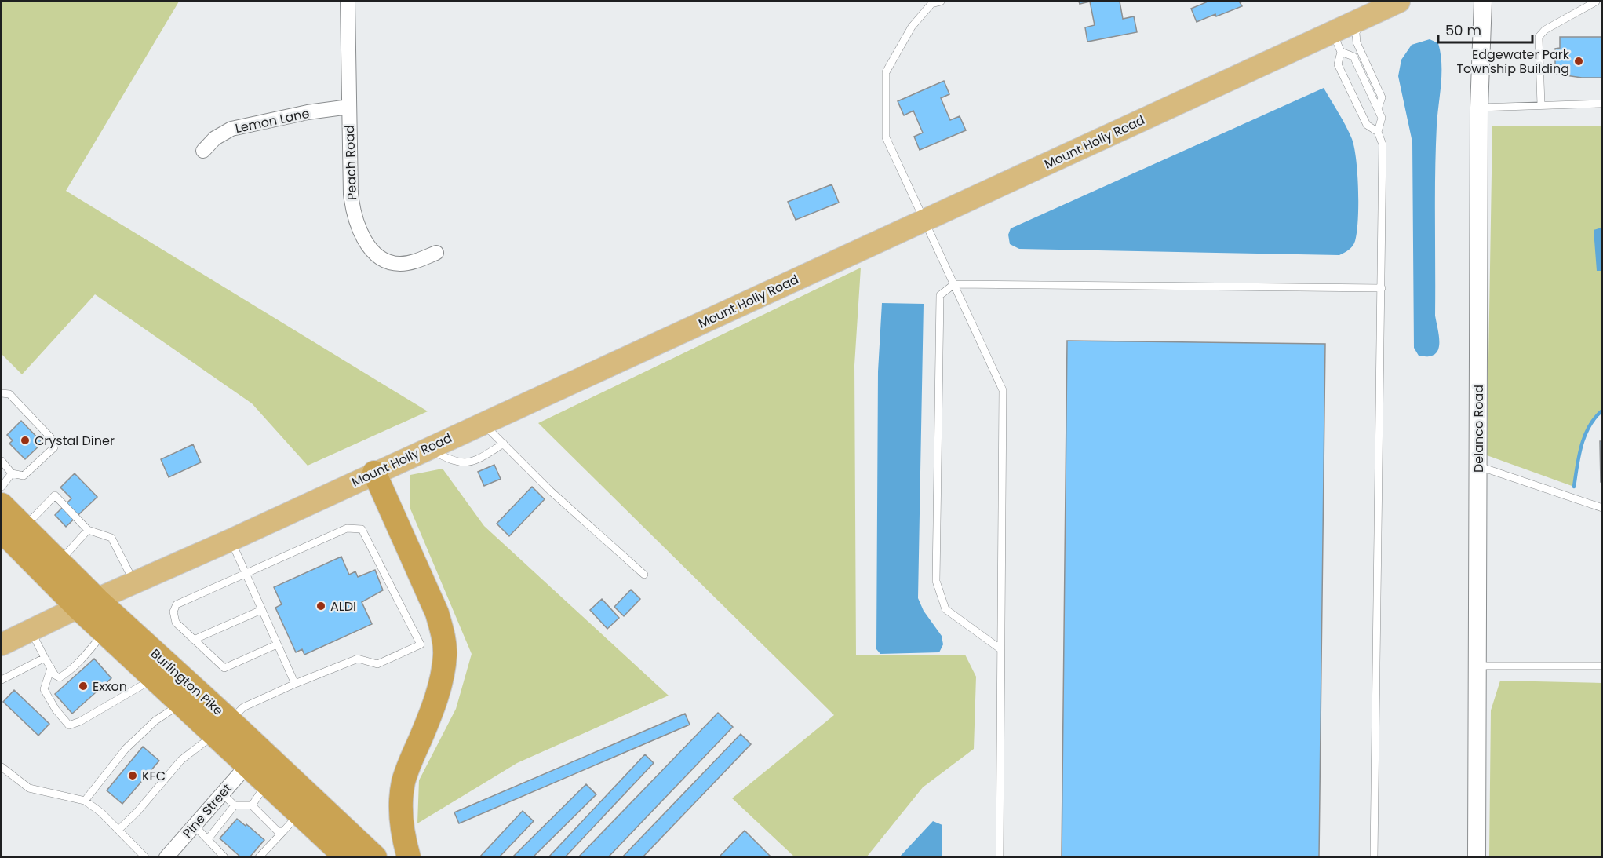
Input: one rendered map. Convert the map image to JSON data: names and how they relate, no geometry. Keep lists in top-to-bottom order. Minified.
{"streets":{"highway":["Burlington Pike"],"main road":["Mount Holly Road"],"street":["Lemon Lane","Peach Road","Delanco Road","Pine Street"]},"crossings":[["Lemon Lane","Peach Road"],["Mount Holly Road","Burlington Pike"],["Burlington Pike","Pine Street"]],"places":["Edgewater Park Township Building","Crystal Diner","ALDI","Exxon","KFC"],"scale_bar":"50 m"}
